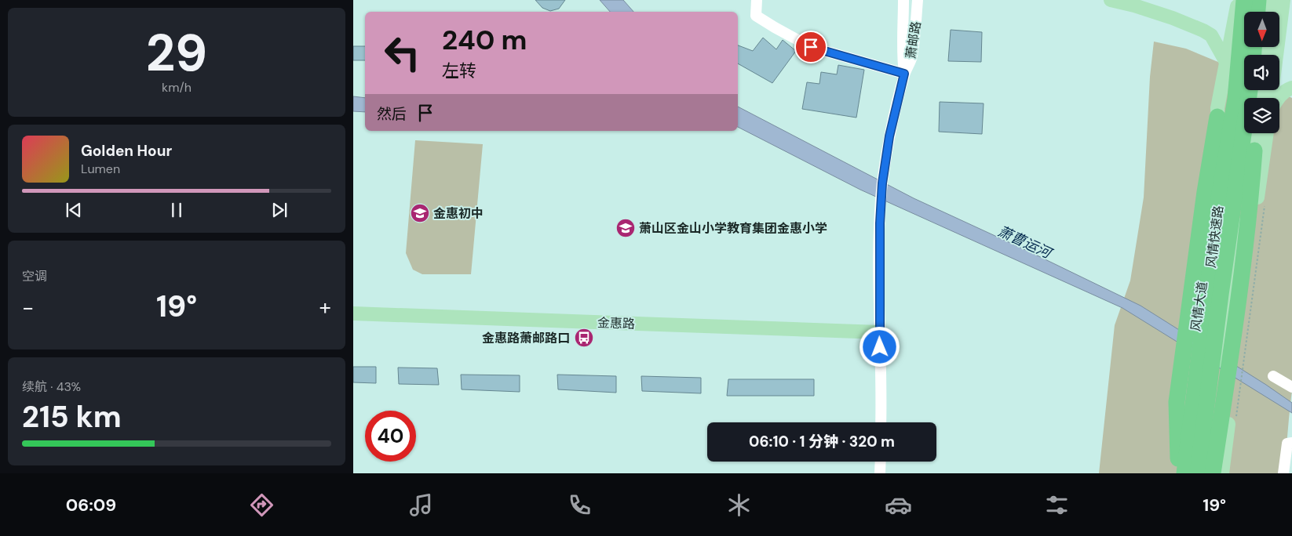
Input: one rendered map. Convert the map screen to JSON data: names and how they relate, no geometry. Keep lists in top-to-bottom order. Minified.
{"streets":{"highway":["风情快速路"],"main road":["风情大道","金惠路"],"street":["萧邮路"]},"crossings":[["萧邮路","金惠路"]],"water":["萧曹运河"],"places":{"school or university":["金惠初中","萧山区金山小学教育集团金惠小学"],"bus stop":["金惠路萧邮路口"]},"north":"bottom","page":{"tile":[["29","km/h"],"空调",["续航 · 43%","215 km"]],"turn":["240 m","左转"],"then":"然后","song":["Golden Hour","Lumen"],"heat":["−","19°","+"],"limit":"40","trip":"06:10 · 1 分钟 · 320 m","tabs":["06:09","19°"]}}
